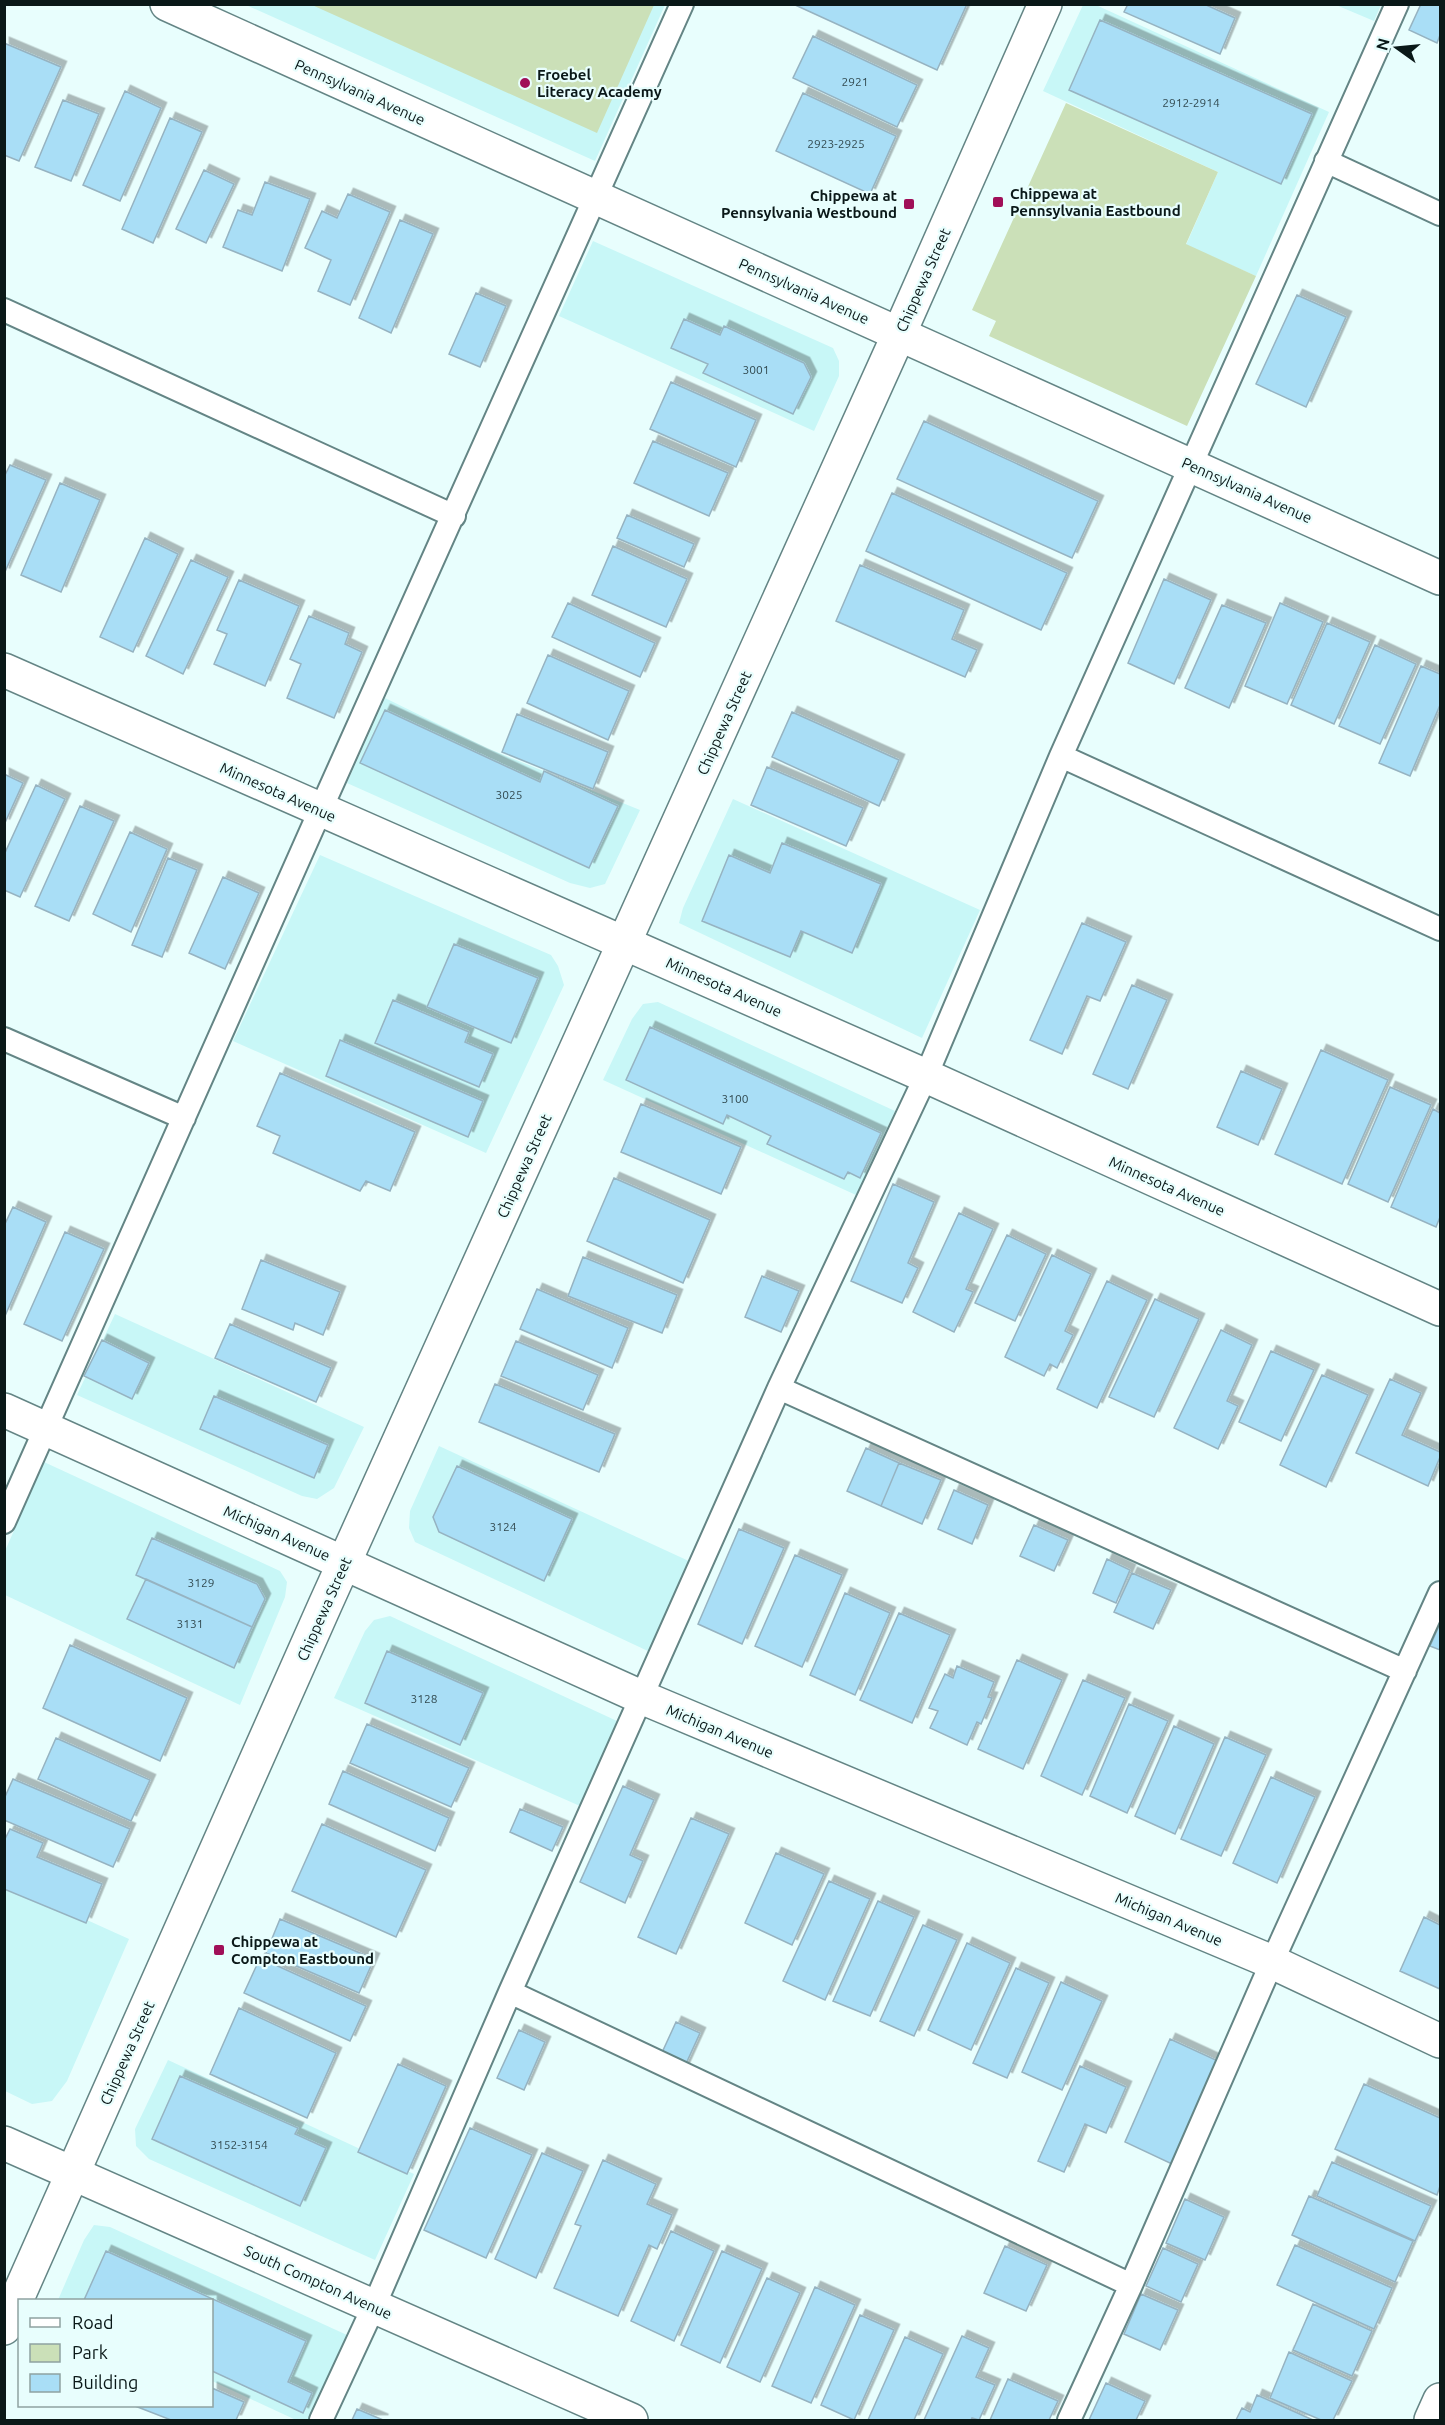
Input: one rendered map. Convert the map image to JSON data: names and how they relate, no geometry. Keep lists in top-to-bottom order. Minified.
{"streets":{"street":["Pennsylvania Avenue","Chippewa Street","Minnesota Avenue","Michigan Avenue","South Compton Avenue"]},"crossings":[["Pennsylvania Avenue","Chippewa Street"],["Chippewa Street","Minnesota Avenue"],["Chippewa Street","Michigan Avenue"],["Chippewa Street","South Compton Avenue"]],"places":{"other":["Froebel Literacy Academy"],"transit":["Chippewa at Pennsylvania Eastbound","Chippewa at Pennsylvania Westbound","Chippewa at Compton Eastbound"]},"house_numbers":["2921","2912-2914","2923-2925","3001","3025","3100","3124","3129","3131","3128","3152-3154"],"legend":["Road","Park","Building"],"north":"left"}
